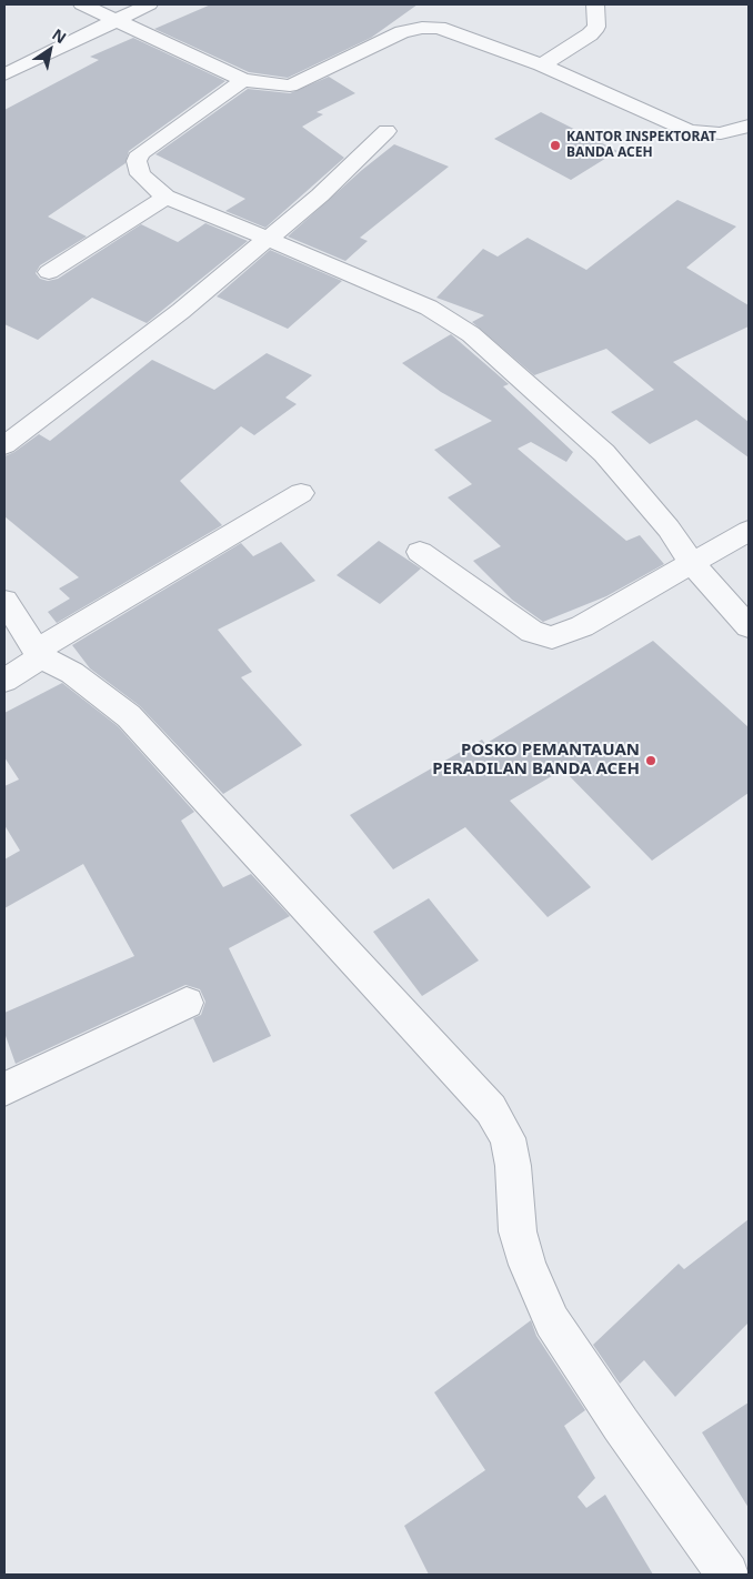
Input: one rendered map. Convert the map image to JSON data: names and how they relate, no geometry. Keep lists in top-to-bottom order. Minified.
{"places":["KANTOR INSPEKTORAT BANDA ACEH","POSKO PEMANTAUAN PERADILAN BANDA ACEH"],"north":"top right"}
